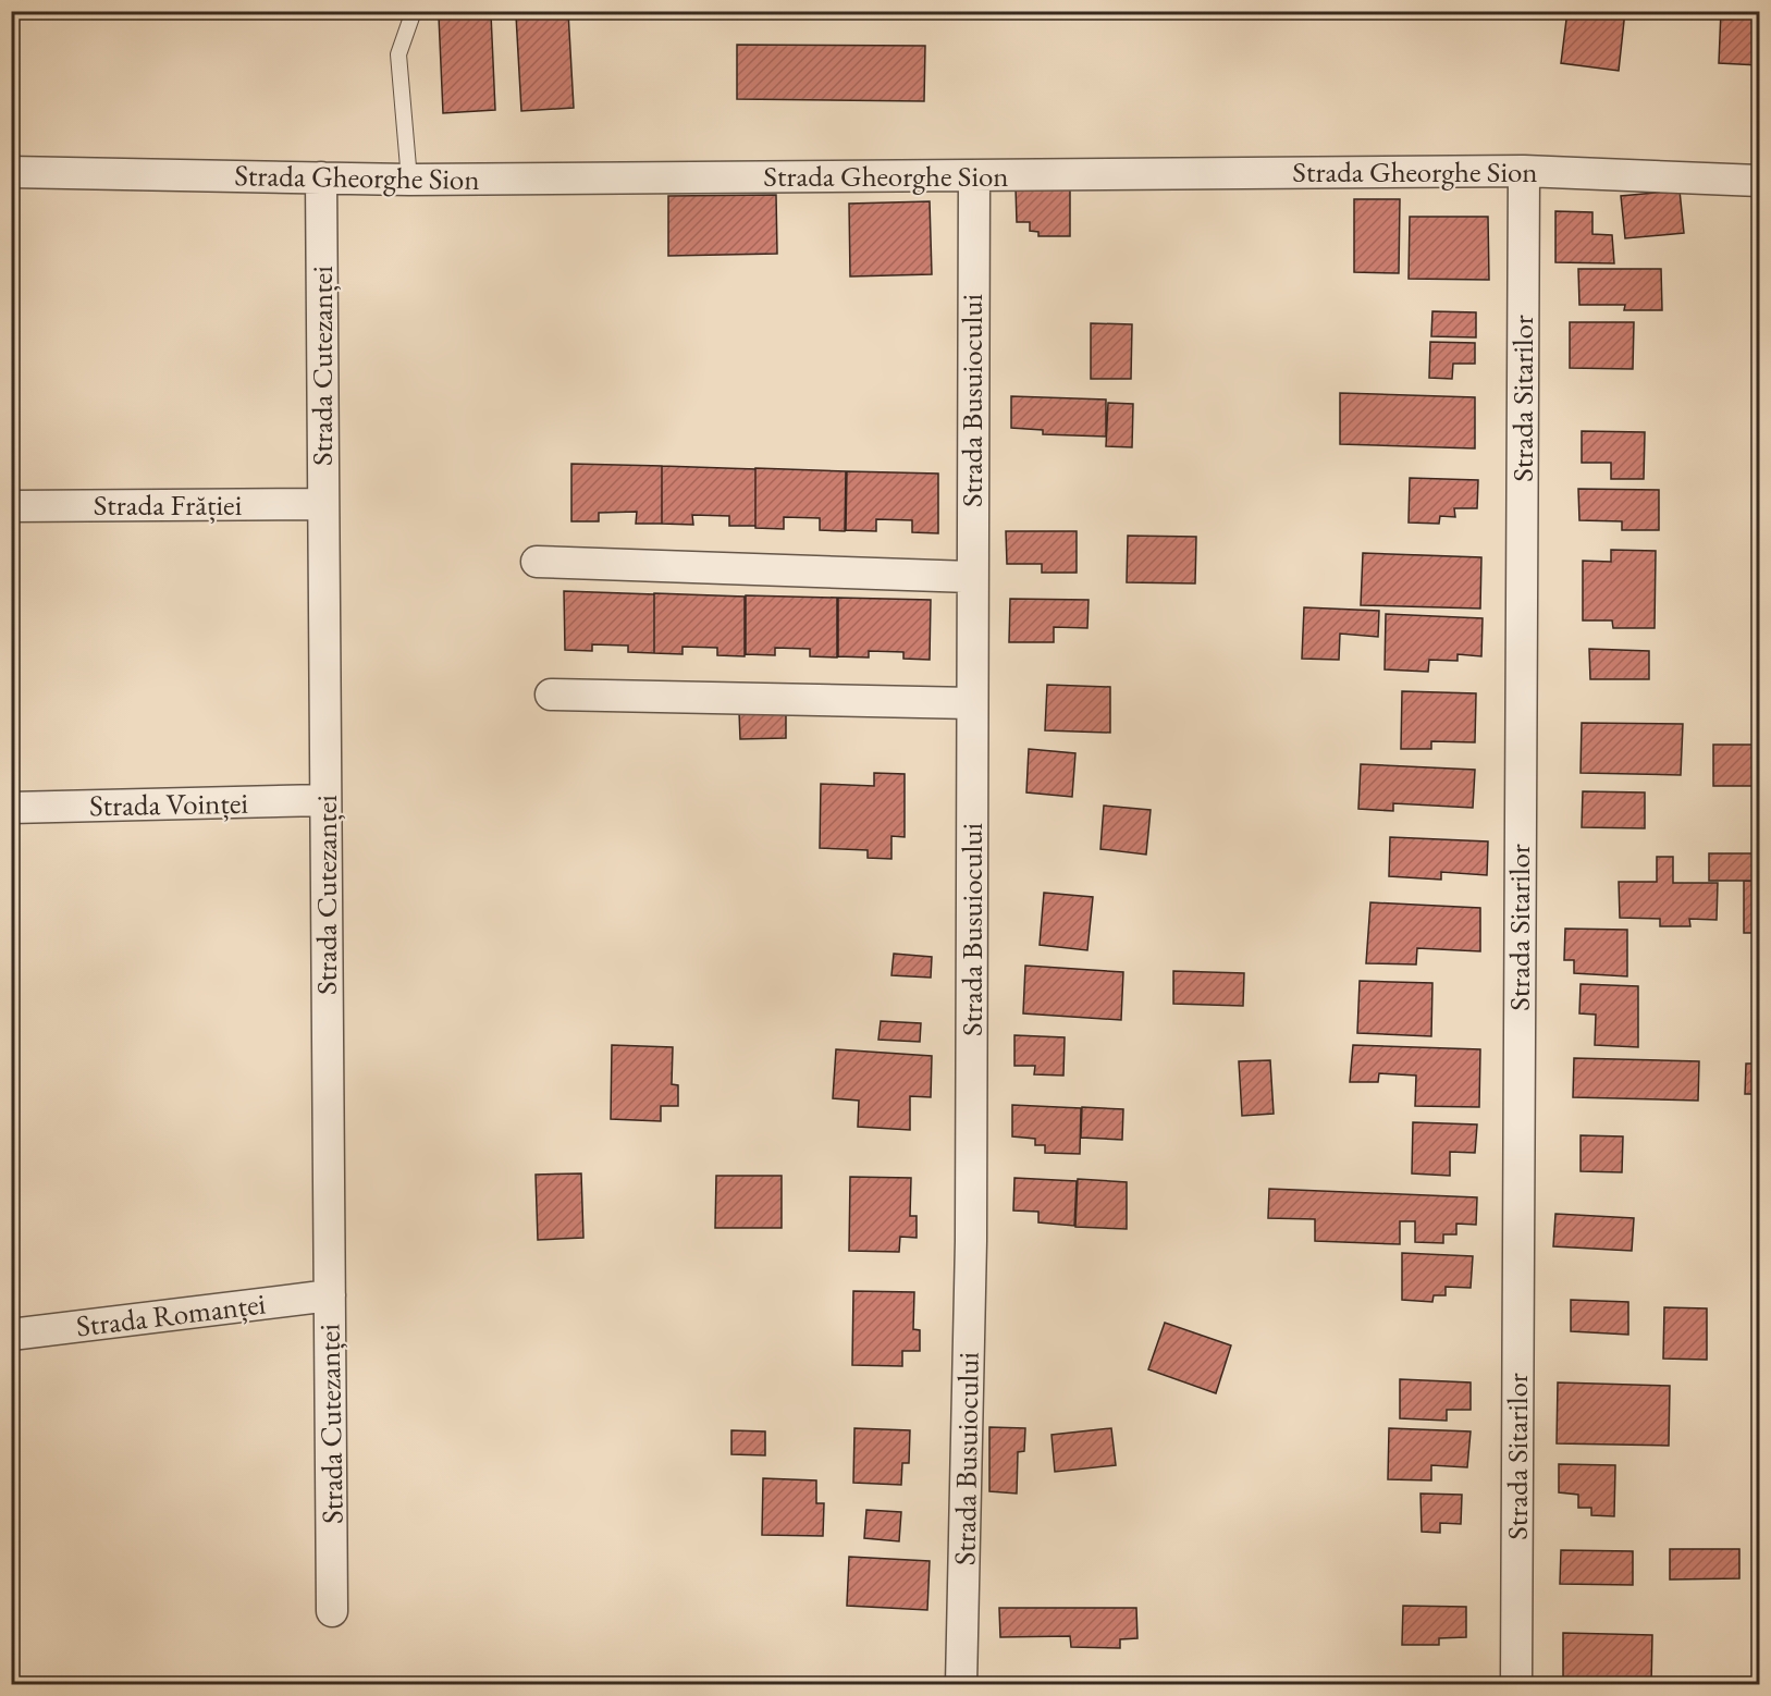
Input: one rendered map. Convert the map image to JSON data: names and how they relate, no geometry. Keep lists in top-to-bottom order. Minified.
{"streets":{"street":["Strada Gheorghe Sion","Strada Cutezanței","Strada Sitarilor","Strada Busuiocului","Strada Frăției","Strada Voinței","Strada Romanței"]},"crossings":[["Strada Gheorghe Sion","Strada Cutezanței"],["Strada Gheorghe Sion","Strada Sitarilor"],["Strada Gheorghe Sion","Strada Busuiocului"],["Strada Cutezanței","Strada Frăției"],["Strada Cutezanței","Strada Voinței"],["Strada Cutezanței","Strada Romanței"]]}
